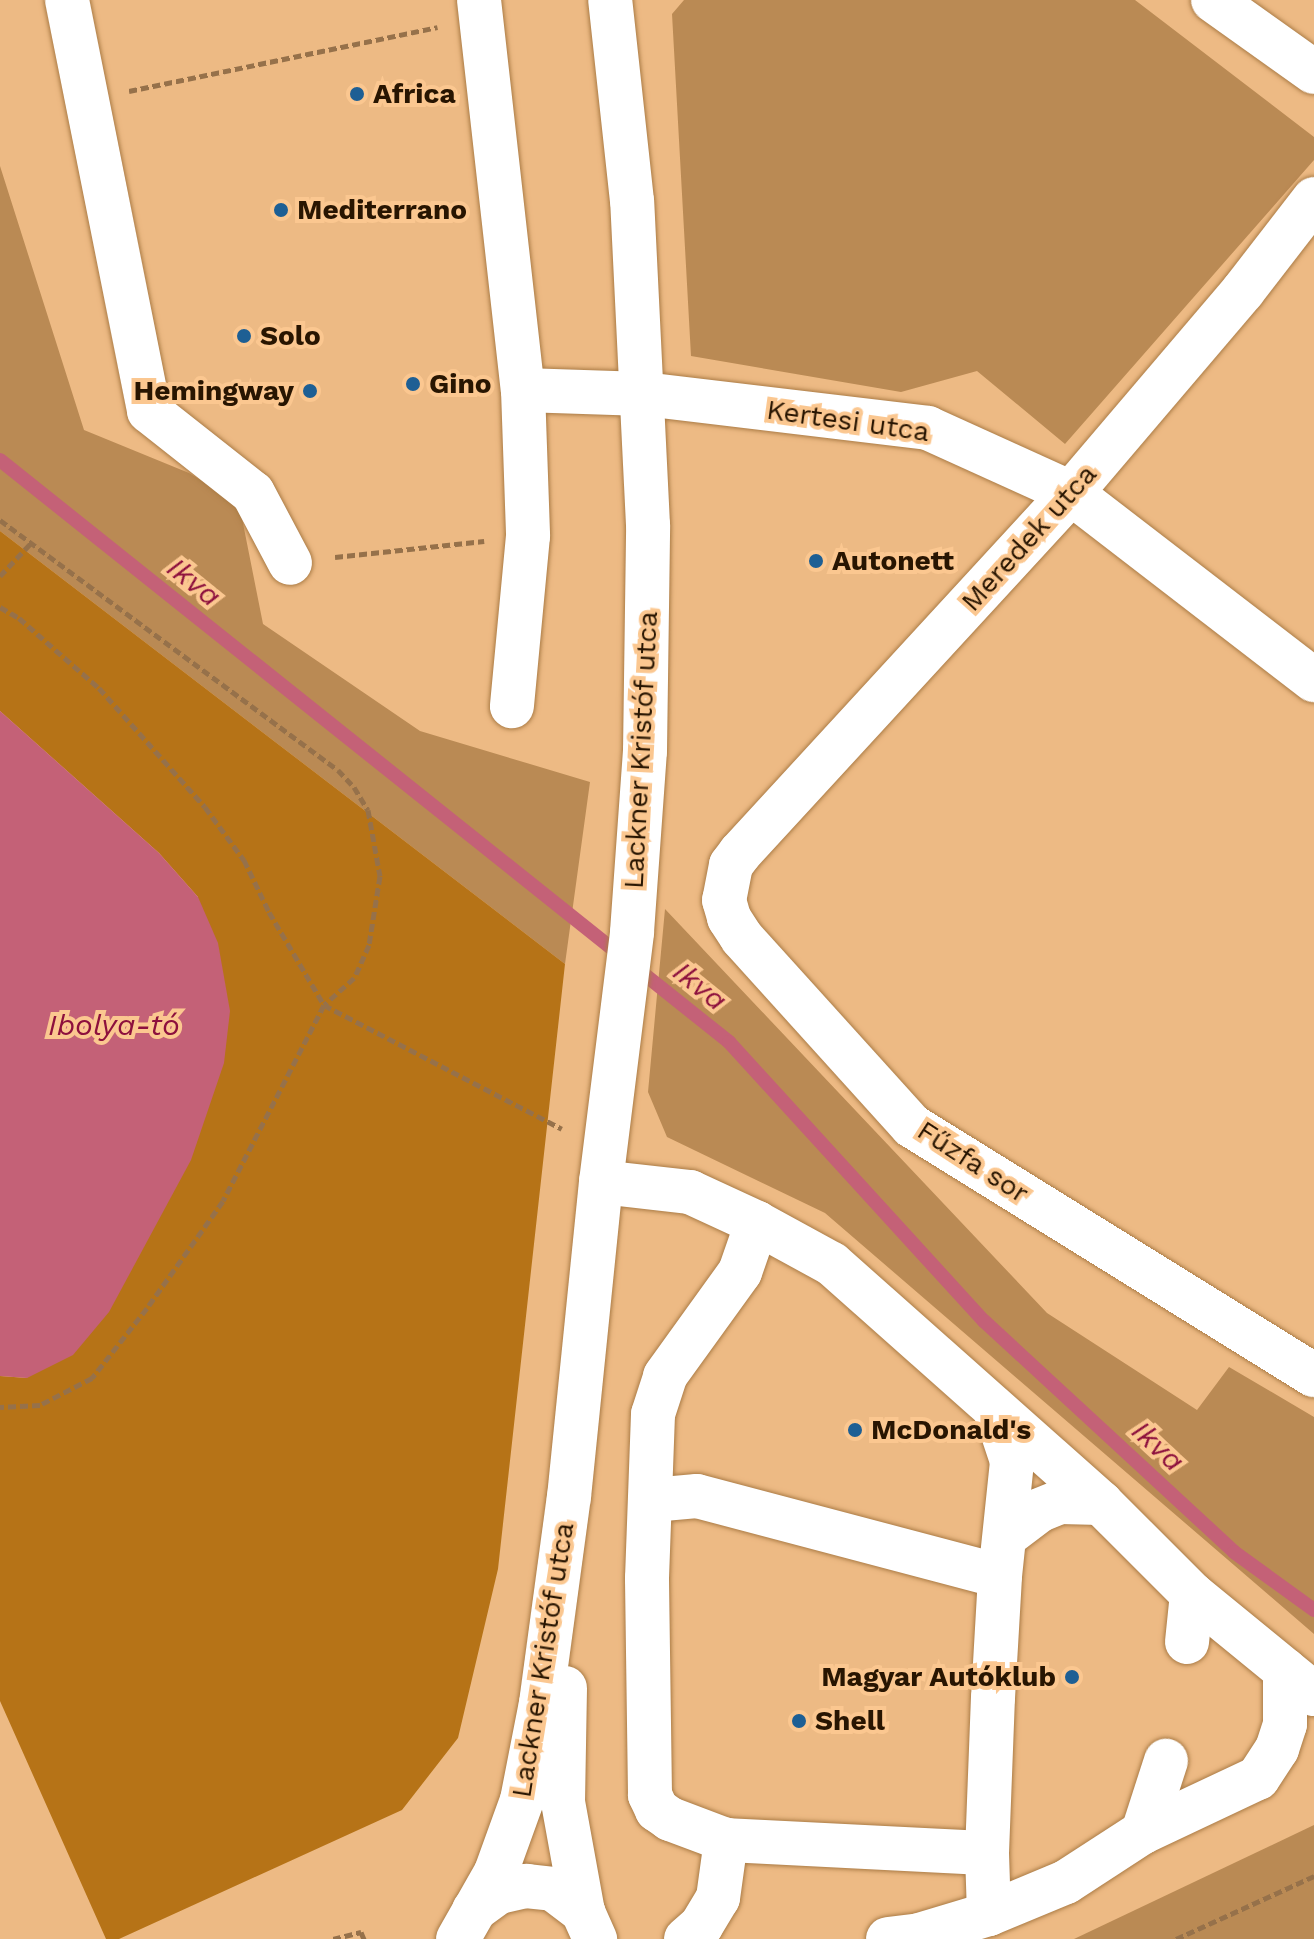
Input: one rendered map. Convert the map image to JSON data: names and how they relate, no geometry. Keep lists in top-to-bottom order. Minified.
{"streets":{"street":["Kertesi utca","Meredek utca","Lackner Kristóf utca","Fűzfa sor"]},"crossings":[["Kertesi utca","Meredek utca"],["Kertesi utca","Lackner Kristóf utca"],["Meredek utca","Fűzfa sor"]],"water":["Ikva","Ibolya-tó"],"places":["Africa","Mediterrano","Solo","Gino","Hemingway","Autonett","McDonald's","Magyar Autóklub","Shell"]}
